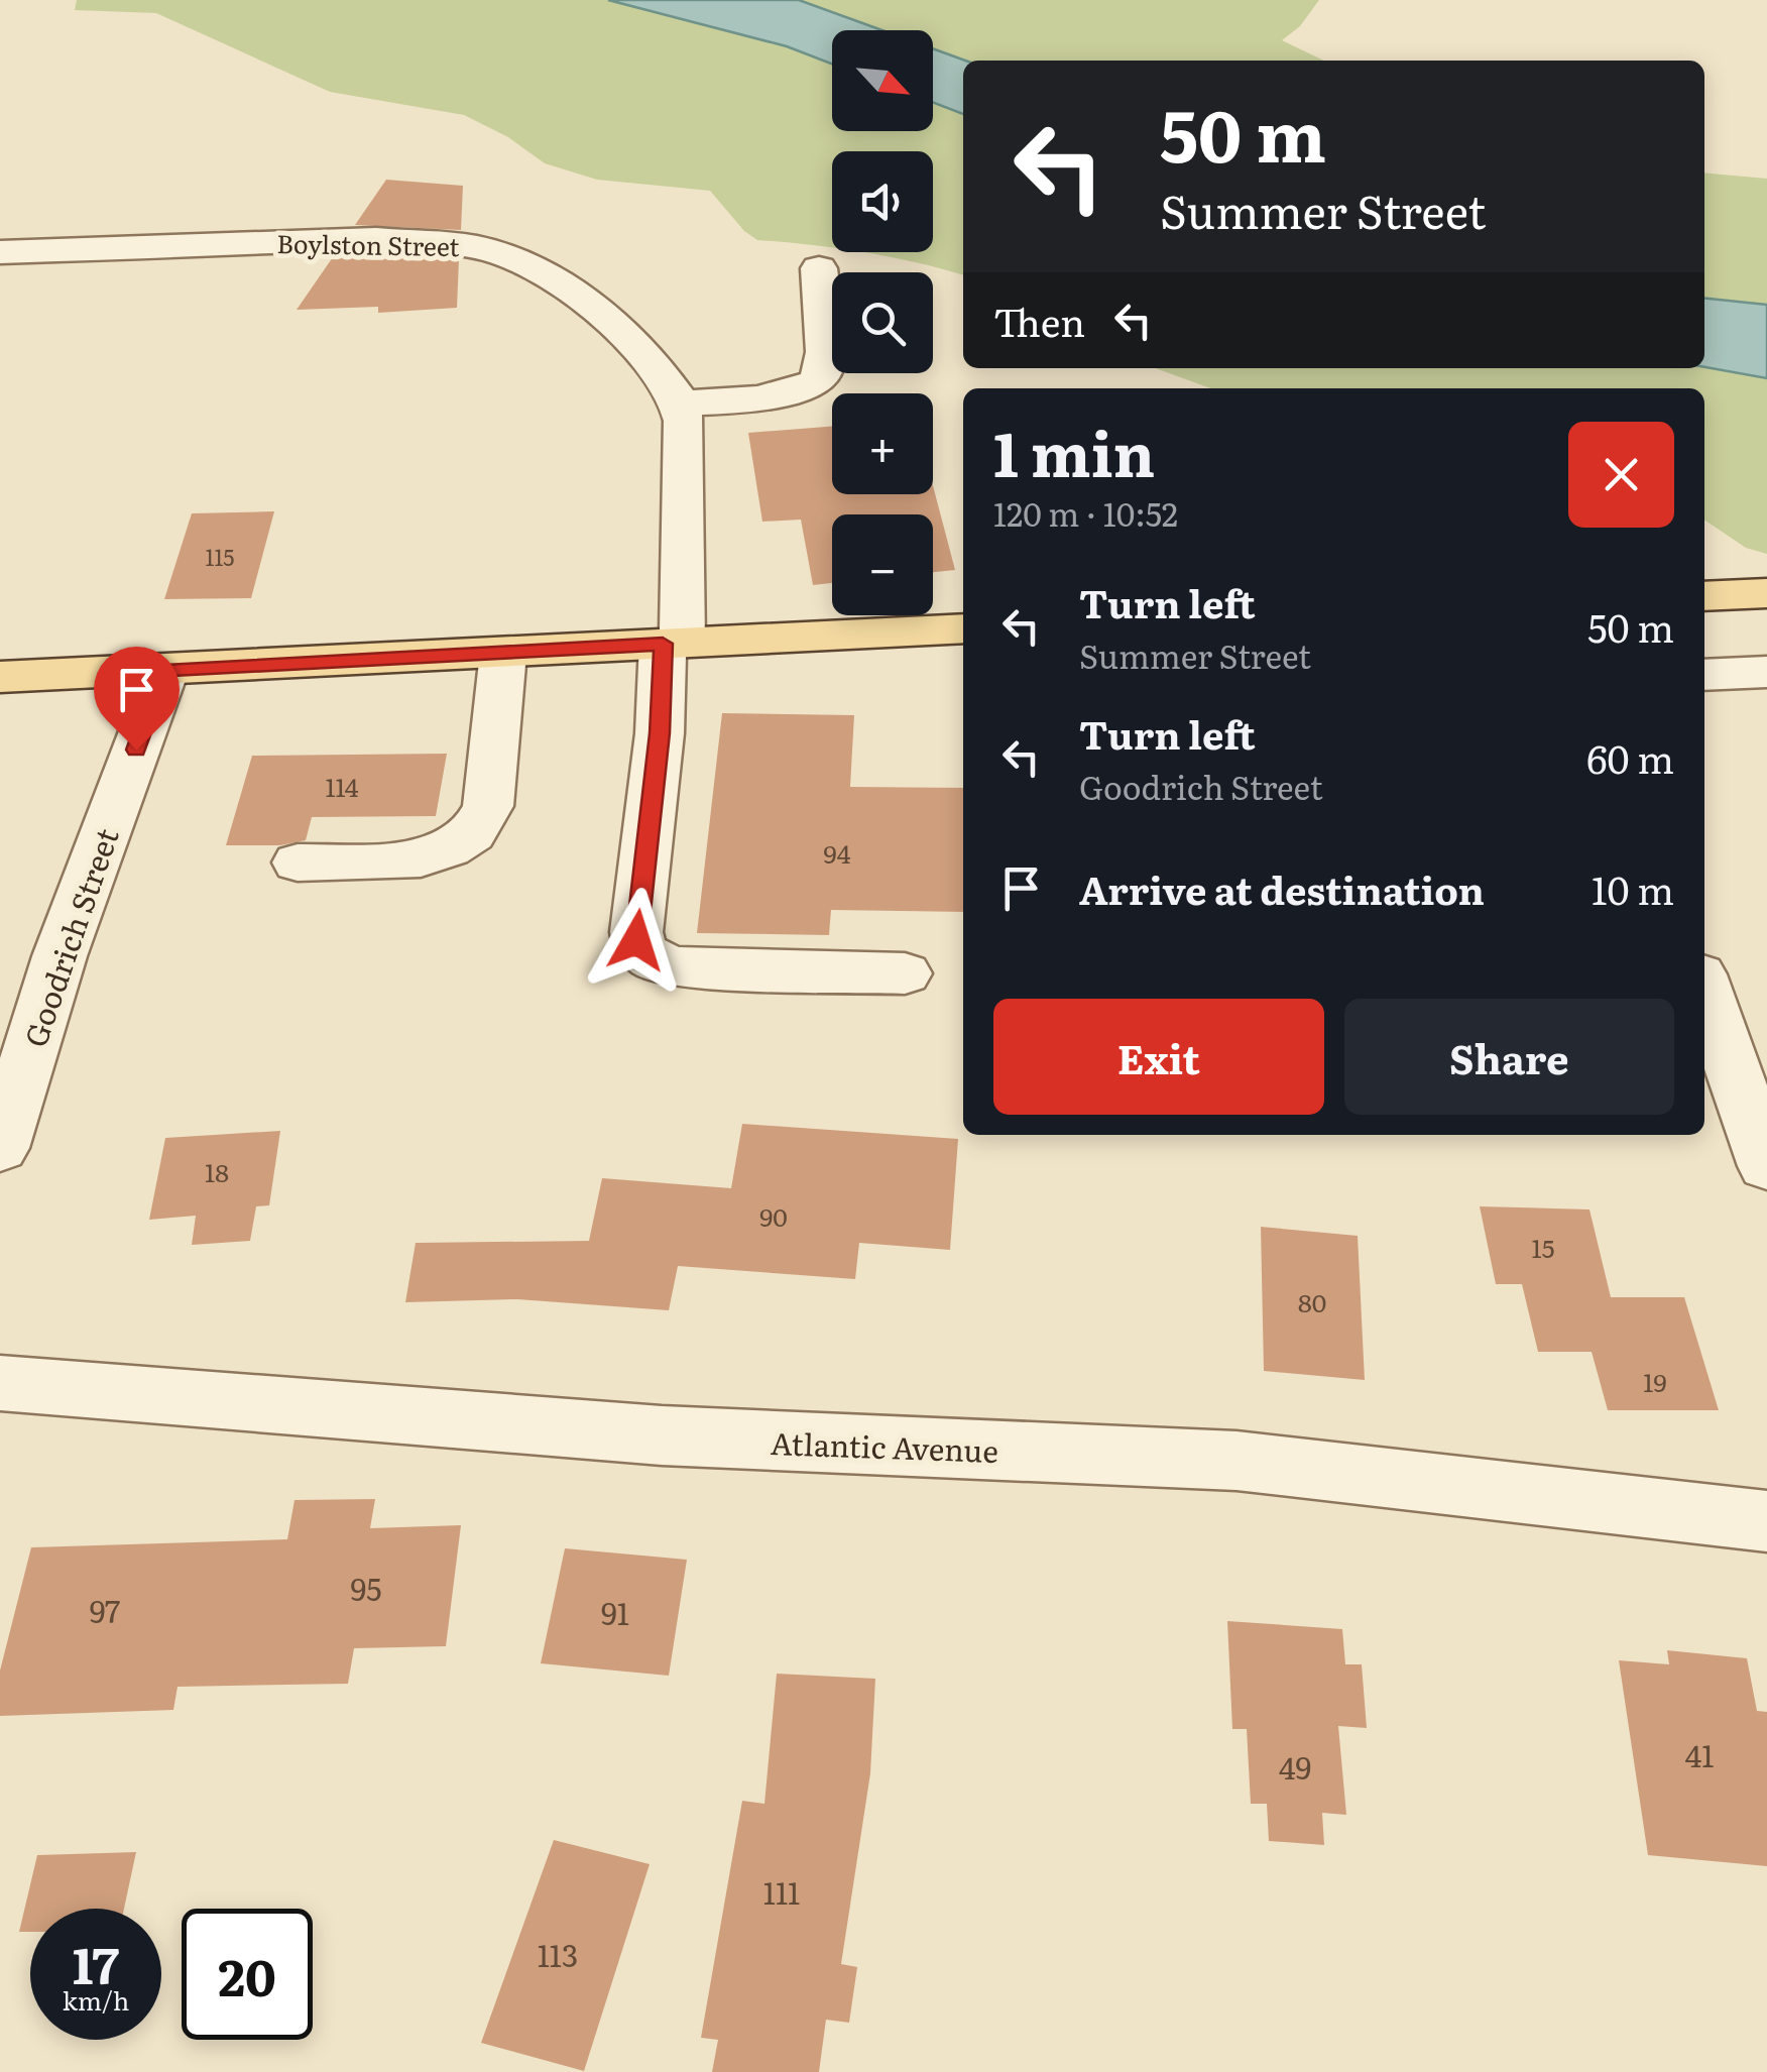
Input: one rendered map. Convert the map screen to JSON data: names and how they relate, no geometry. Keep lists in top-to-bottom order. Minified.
{"streets":{"street":["Boylston Street","Goodrich Street","Atlantic Avenue"]},"house_numbers":["115","114","94","18","90","15","80","19","95","97","91","41","49","111","113"],"north":"bottom right","page":{"map_buttons":["+","−"],"turn":["50 m","Summer Street"],"then":"Then","heading":["1 min","120 m · 10:52"],"list":[{"name":"Turn left","note":"Summer Street","value":"50 m"},{"name":"Turn left","note":"Goodrich Street","value":"60 m"},{"name":"Arrive at destination","value":"10 m"}],"buttons":["Exit","Share"],"speed":"17 km/h","limit":"20"}}
